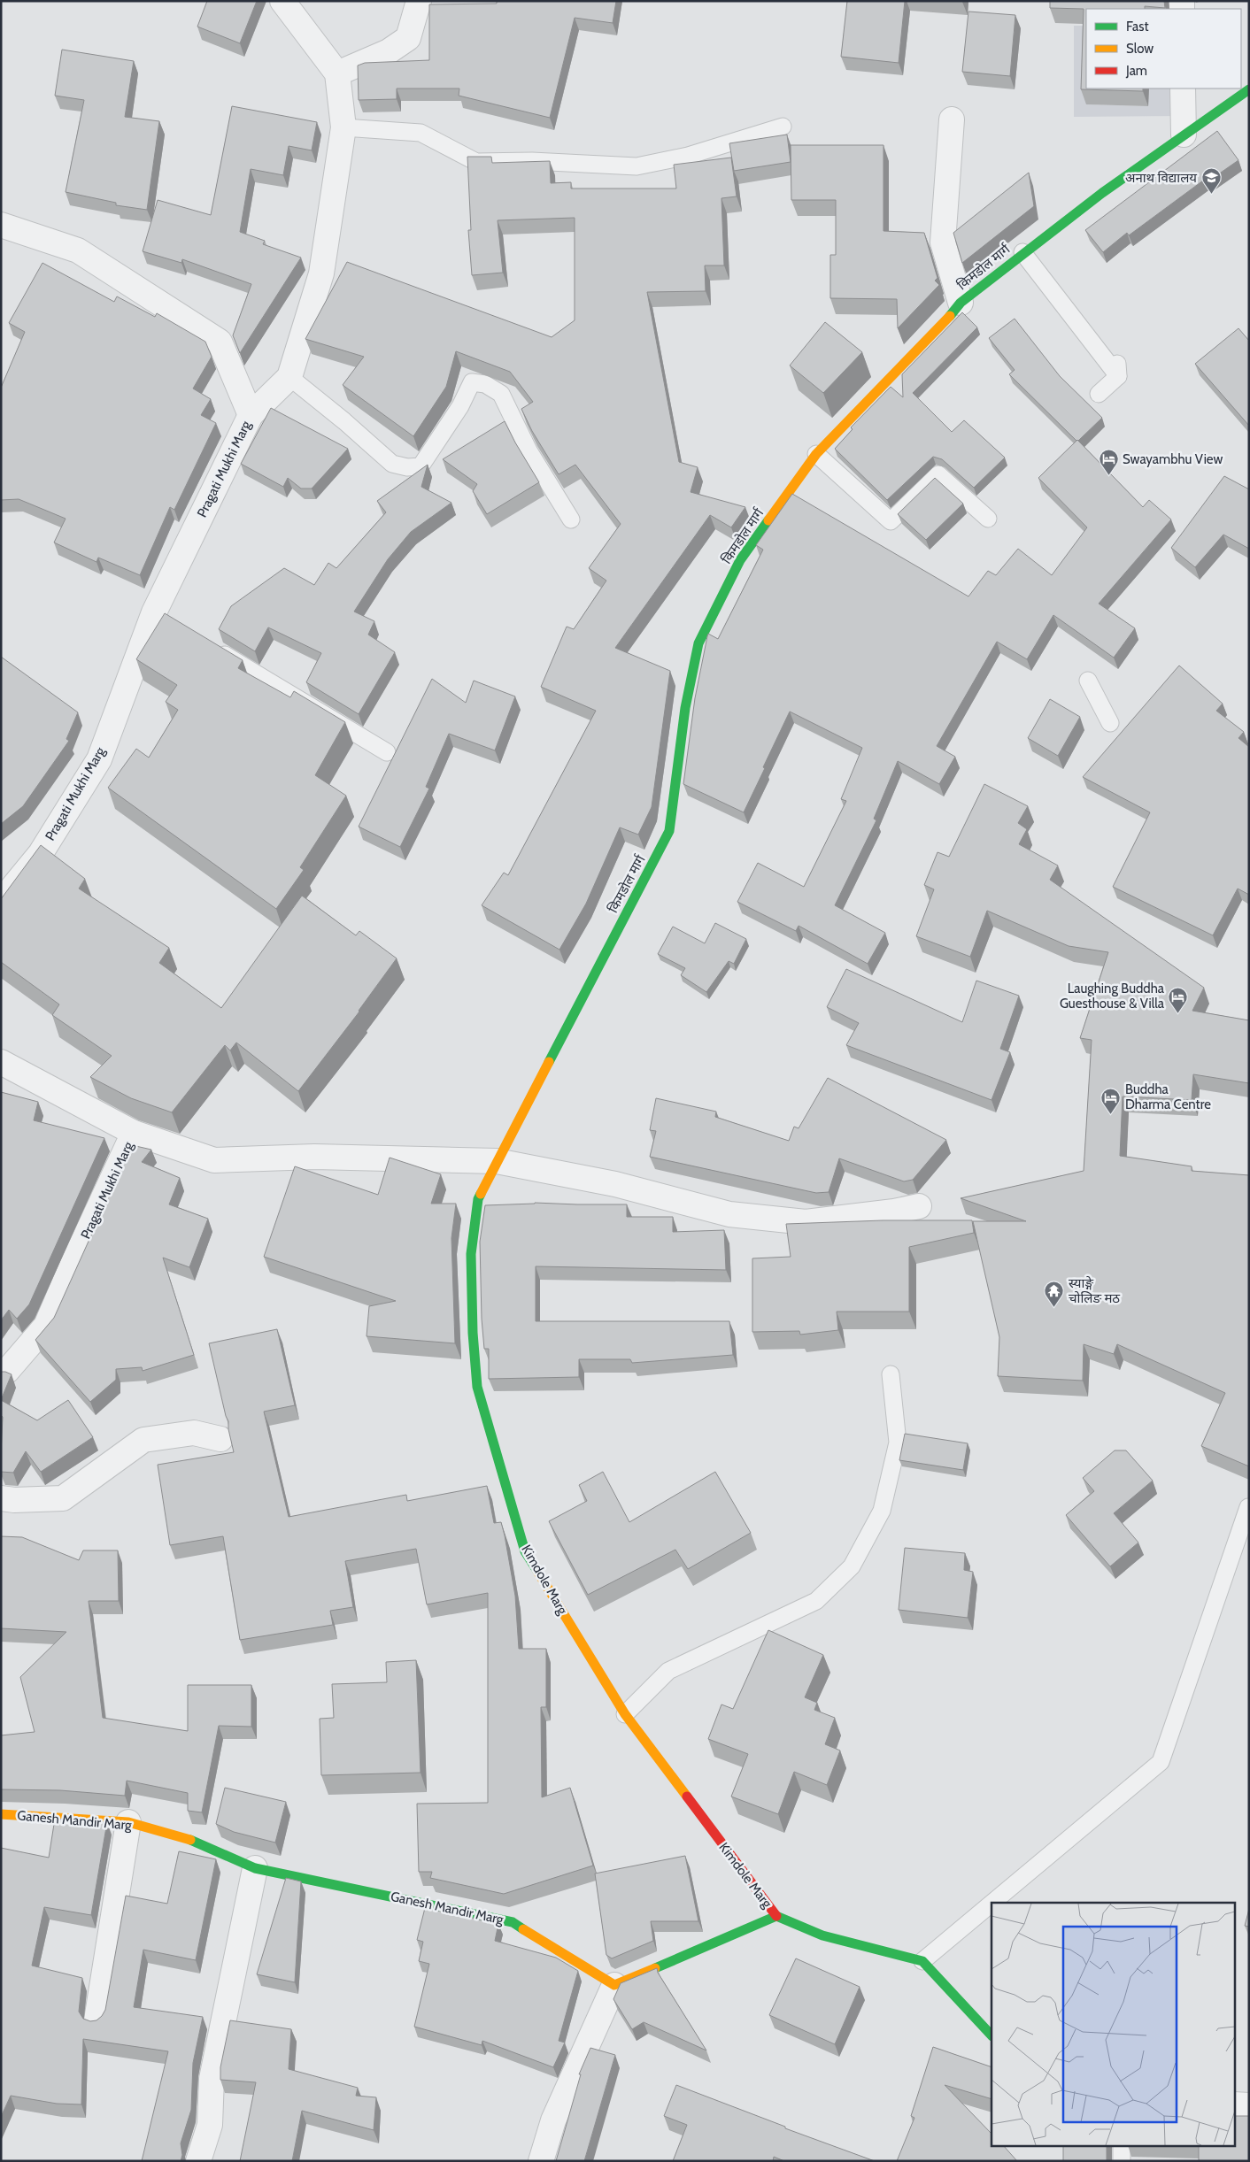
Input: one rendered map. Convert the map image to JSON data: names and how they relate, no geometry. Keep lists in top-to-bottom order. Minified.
{"streets":{"street":["किमडोल मार्ग","Pragati Mukhi Marg","Kimdole Marg","Ganesh Mandir Marg"]},"crossings":[["किमडोल मार्ग","Kimdole Marg"]],"places":{"school or university":["अनाथ विद्यालय"],"hotel":["Swayambhu View","Laughing Buddha Guesthouse & Villa","Buddha Dharma Centre"],"temple":["स्याङ्गे चोलिङ मठ"]},"legend":["Fast","Slow","Jam"]}
